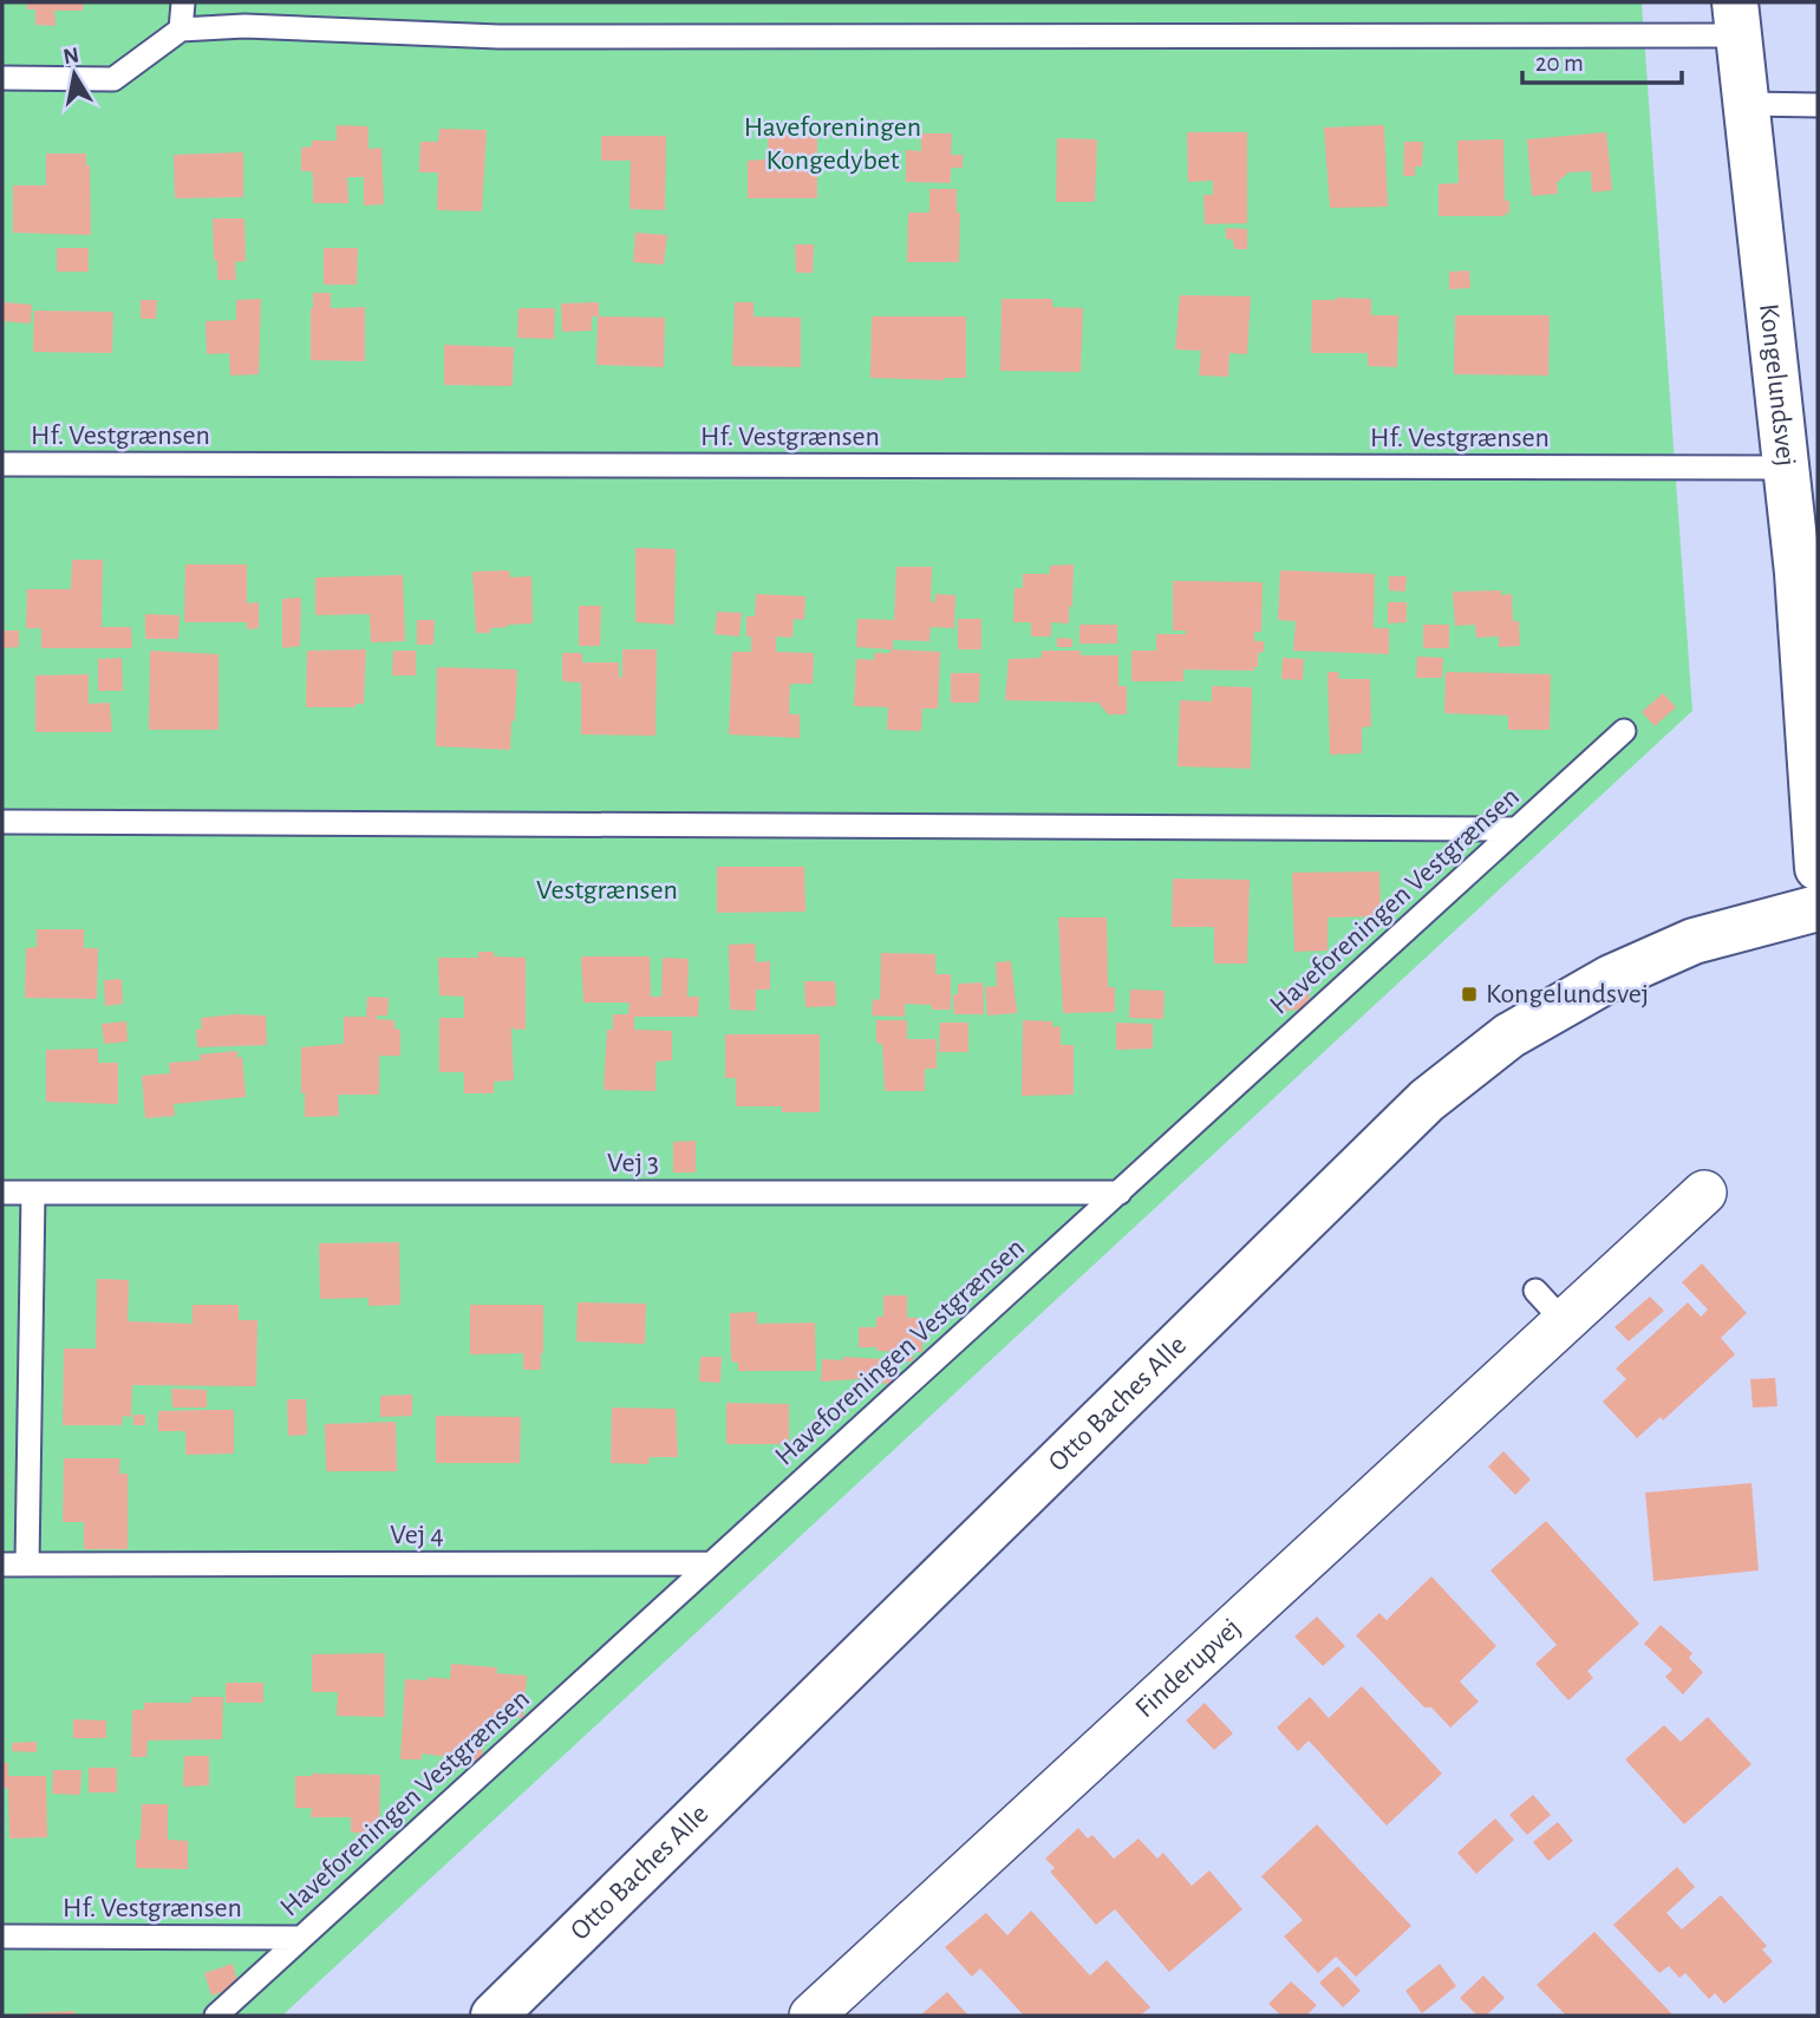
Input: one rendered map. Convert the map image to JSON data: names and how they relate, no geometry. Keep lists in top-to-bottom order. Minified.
{"streets":{"street":["Kongelundsvej","Otto Baches Alle","Finderupvej"],"lane":["Hf. Vestgrænsen","Haveforeningen Vestgrænsen","Vej 3","Vej 4"]},"crossings":[["Kongelundsvej","Hf. Vestgrænsen"],["Hf. Vestgrænsen","Haveforeningen Vestgrænsen"],["Haveforeningen Vestgrænsen","Vej 3"],["Haveforeningen Vestgrænsen","Vej 4"]],"parks":["Haveforeningen Kongedybet","Vestgrænsen"],"places":{"transit":["Kongelundsvej"]},"scale_bar":"20 m","north":"top"}
